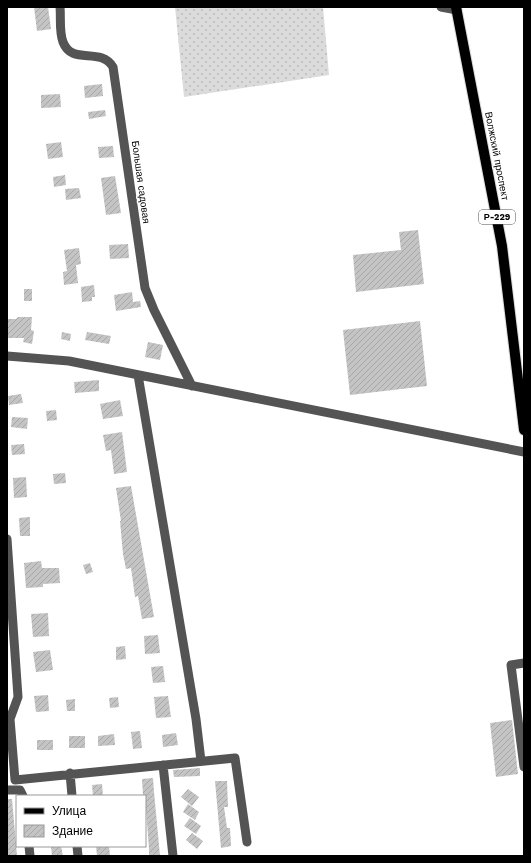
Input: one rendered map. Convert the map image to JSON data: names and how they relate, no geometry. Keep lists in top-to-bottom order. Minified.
{"streets":{"main road":["Волжский проспект","Р-229"],"street":["Большая садовая"]},"legend":["Улица","Здание"]}
